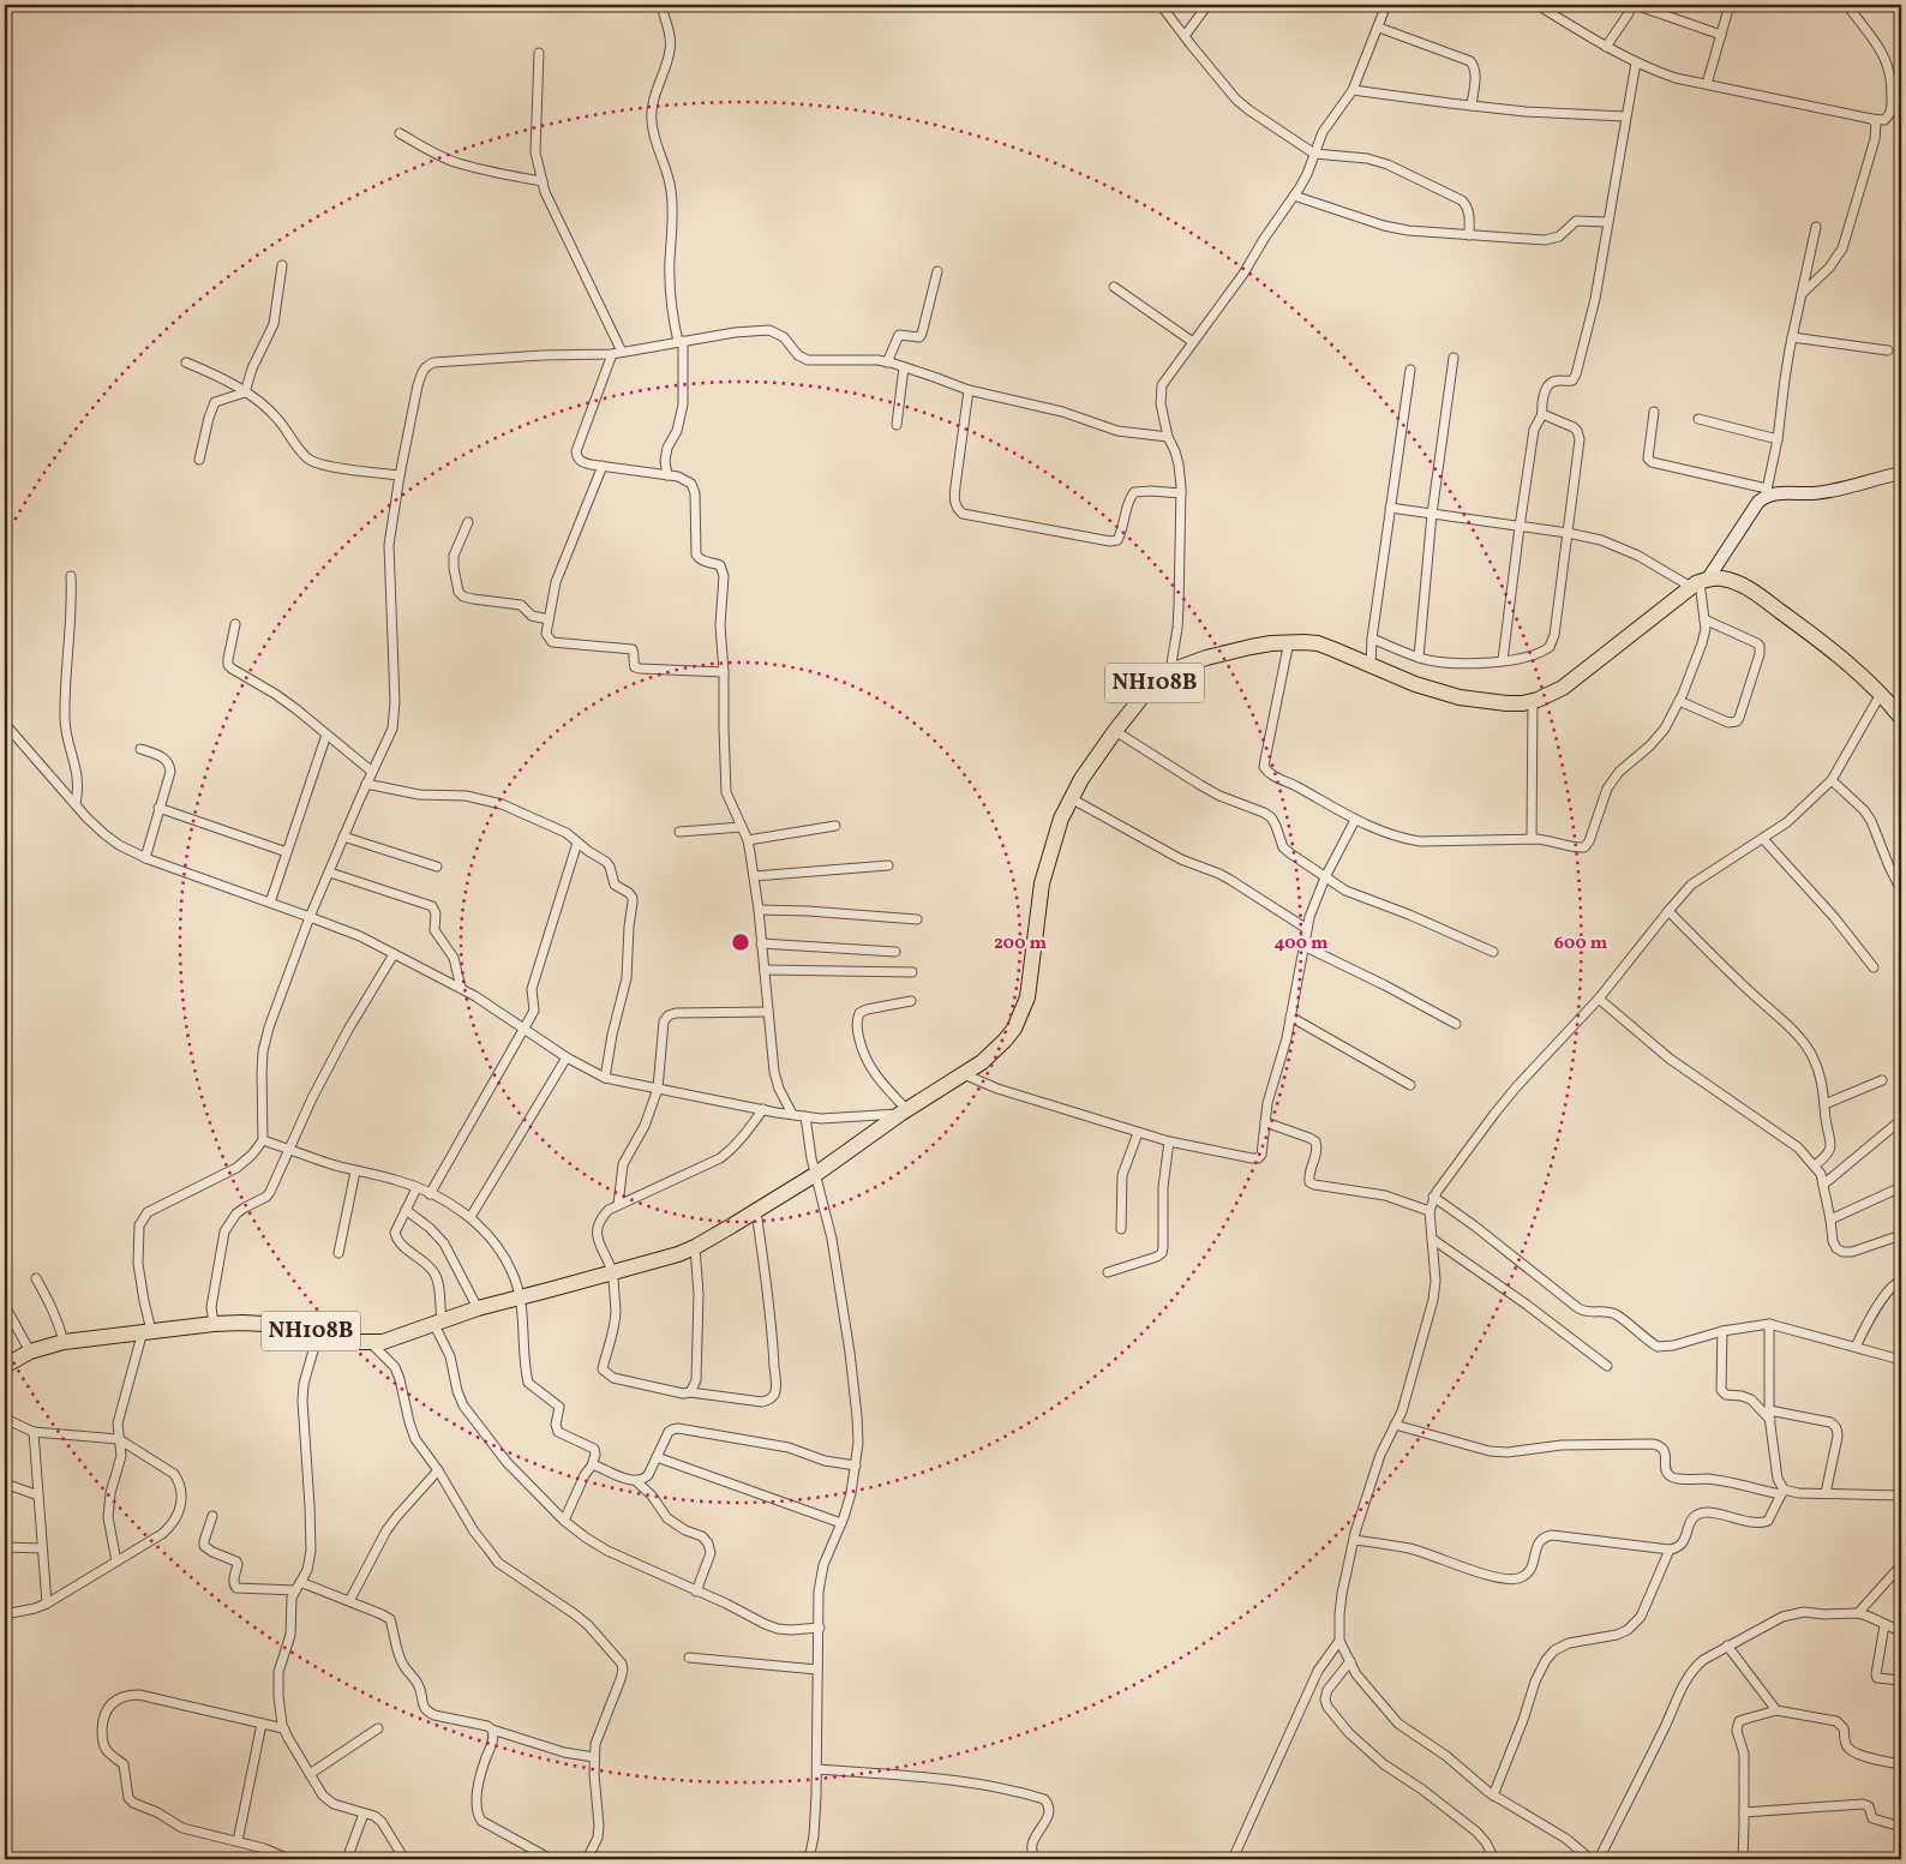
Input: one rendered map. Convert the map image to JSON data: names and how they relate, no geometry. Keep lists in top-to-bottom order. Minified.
{"streets":{"highway":["NH108B"]},"rings":["200 m","400 m","600 m"]}
